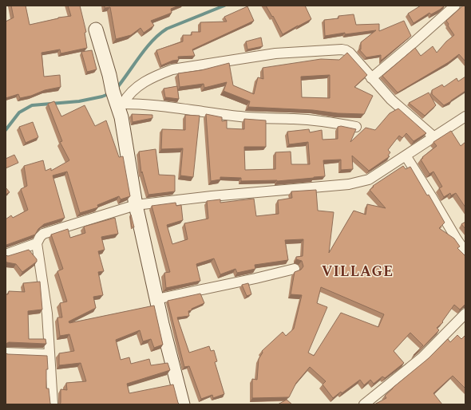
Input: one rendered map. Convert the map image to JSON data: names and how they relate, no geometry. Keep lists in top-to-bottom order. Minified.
{"districts":["VILLAGE"]}
